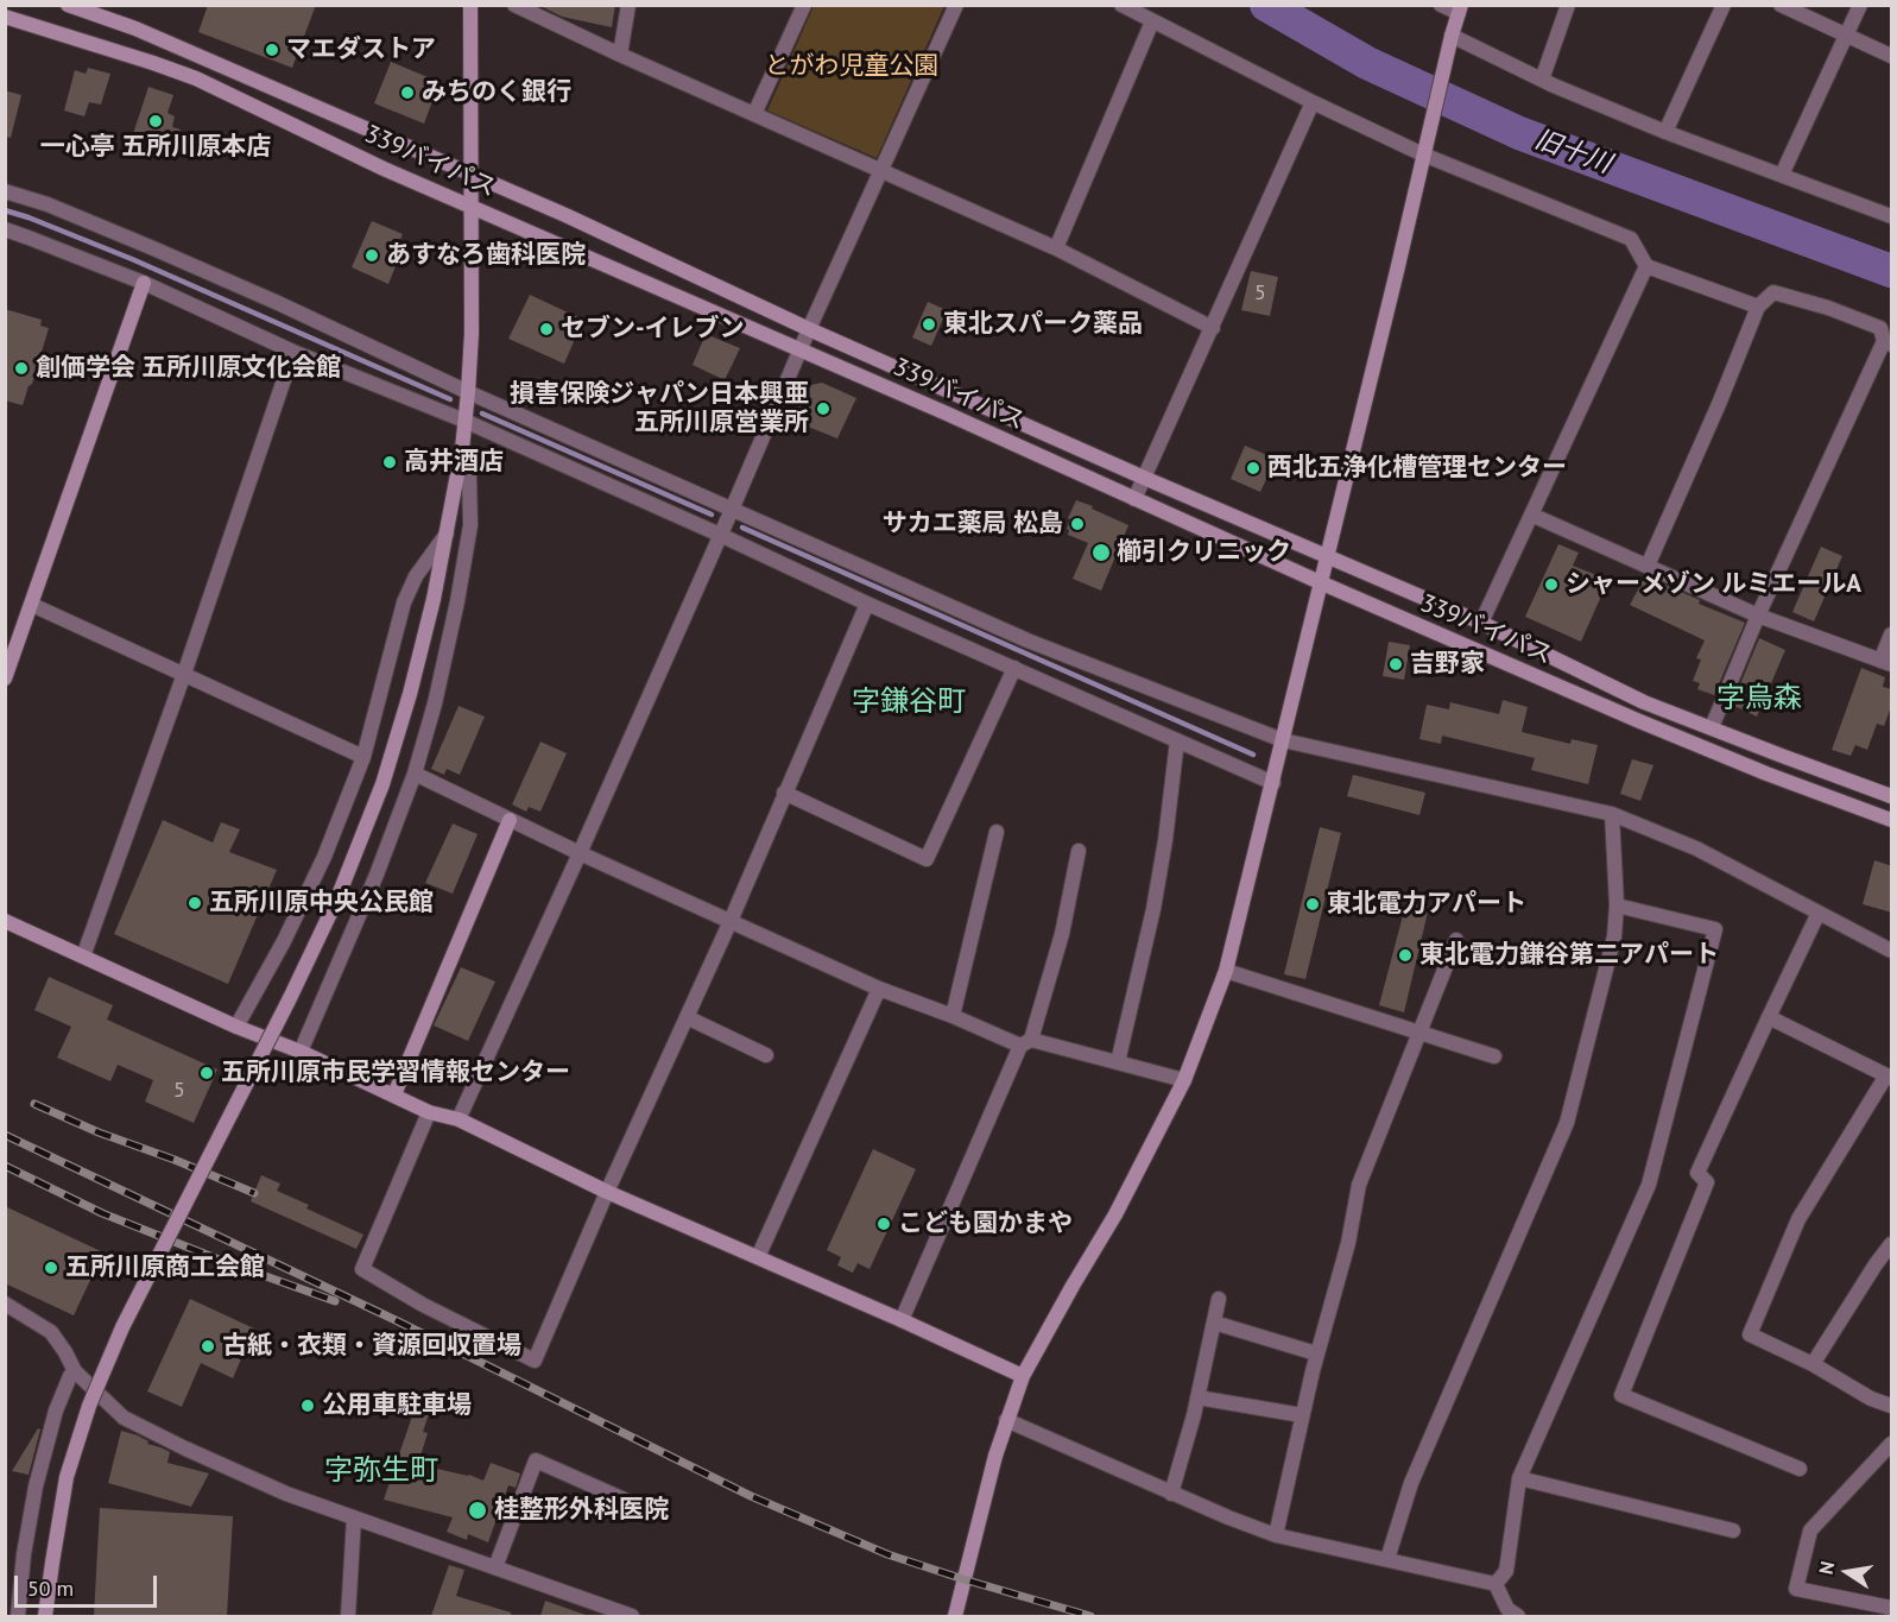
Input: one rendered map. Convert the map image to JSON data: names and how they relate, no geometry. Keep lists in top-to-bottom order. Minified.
{"streets":{"street":["339バイパス"]},"districts":["字烏森","字鎌谷町","字弥生町"],"water":["旧十川"],"parks":["とがわ児童公園"],"places":["マエダストア","みちのく銀行","一心亭 五所川原本店","あすなろ歯科医院","東北スパーク薬品","セブン-イレブン","創価学会 五所川原文化会館","損害保険ジャパン日本興亜 五所川原営業所","高井酒店","西北五浄化槽管理センター","サカエ薬局 松島","櫛引クリニック","シャーメゾン ルミエールA","吉野家","五所川原中央公民館","東北電力アパート","東北電力鎌谷第二アパート","五所川原市民学習情報センター","こども園かまや","五所川原商工会館","古紙・衣類・資源回収置場","公用車駐車場","桂整形外科医院"],"house_numbers":["5","5"],"scale_bar":"50 m","north":"left"}
